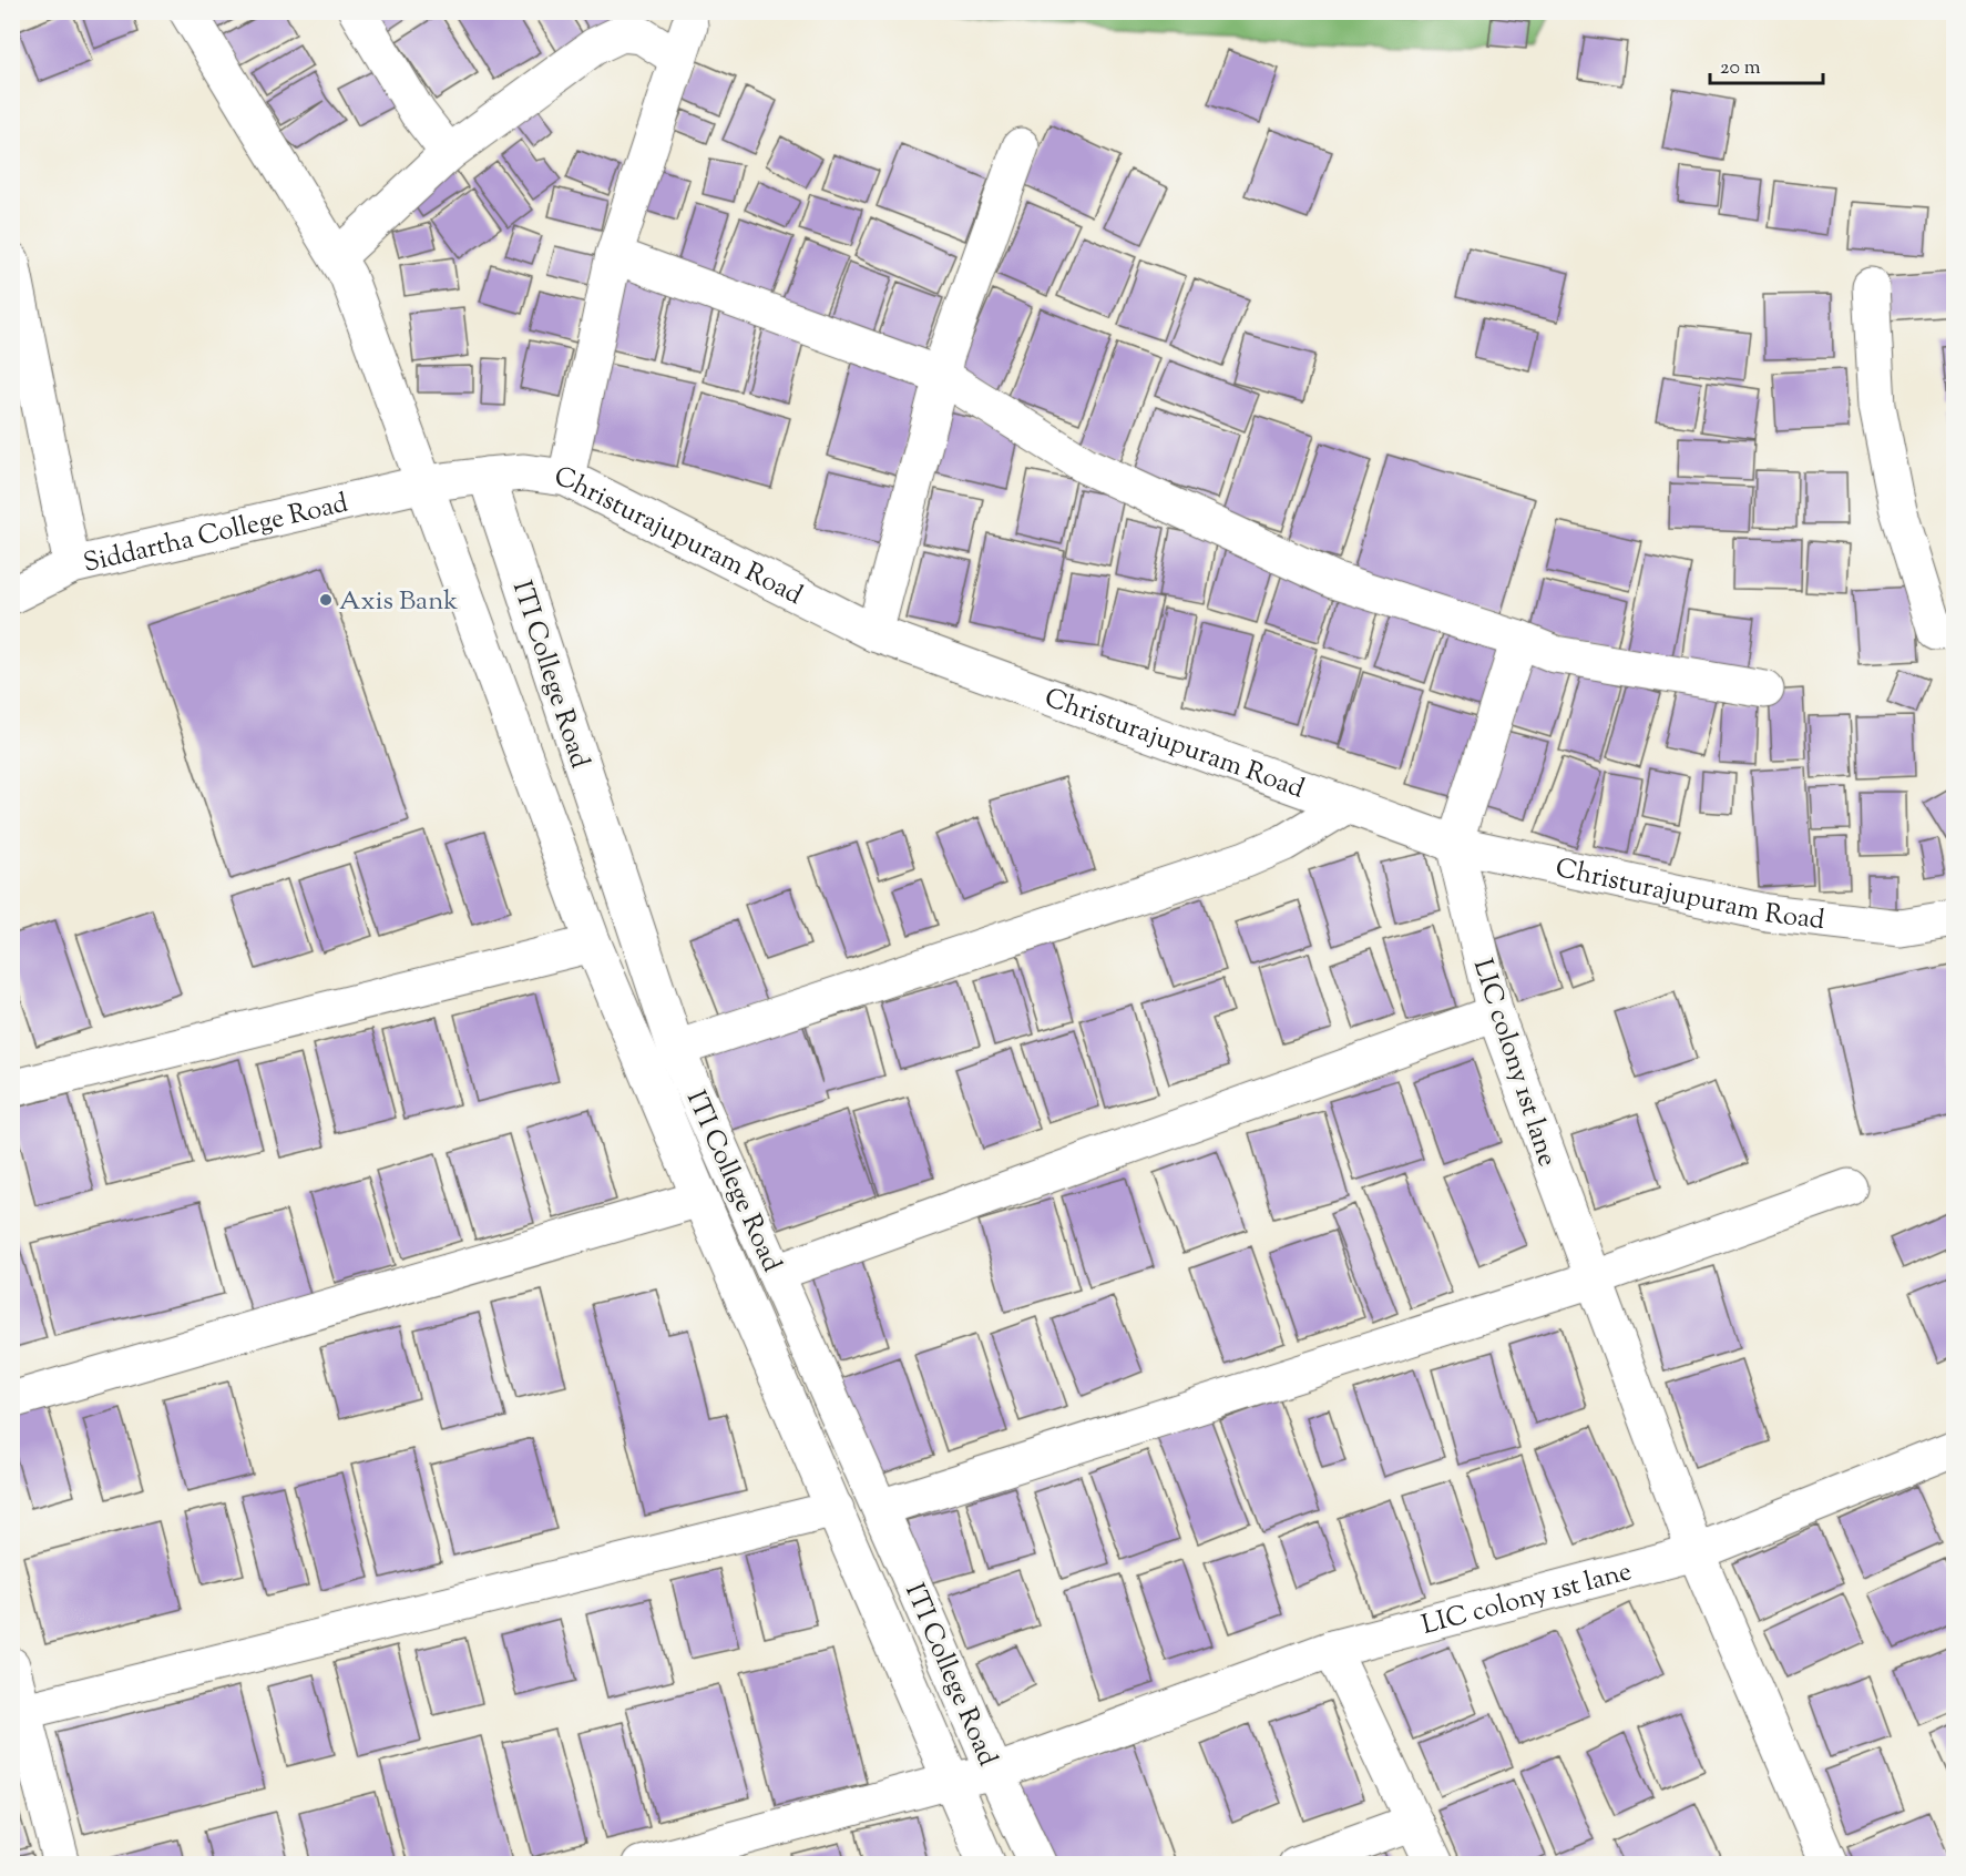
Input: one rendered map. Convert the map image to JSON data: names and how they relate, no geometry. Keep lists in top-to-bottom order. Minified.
{"streets":{"street":["Siddartha College Road","Christurajupuram Road","ITI College Road","LIC colony 1st lane"]},"crossings":[["Siddartha College Road","Christurajupuram Road"],["Siddartha College Road","ITI College Road"],["Christurajupuram Road","ITI College Road"],["Christurajupuram Road","LIC colony 1st lane"],["ITI College Road","LIC colony 1st lane"]],"places":["Axis Bank"],"scale_bar":"20 m"}
